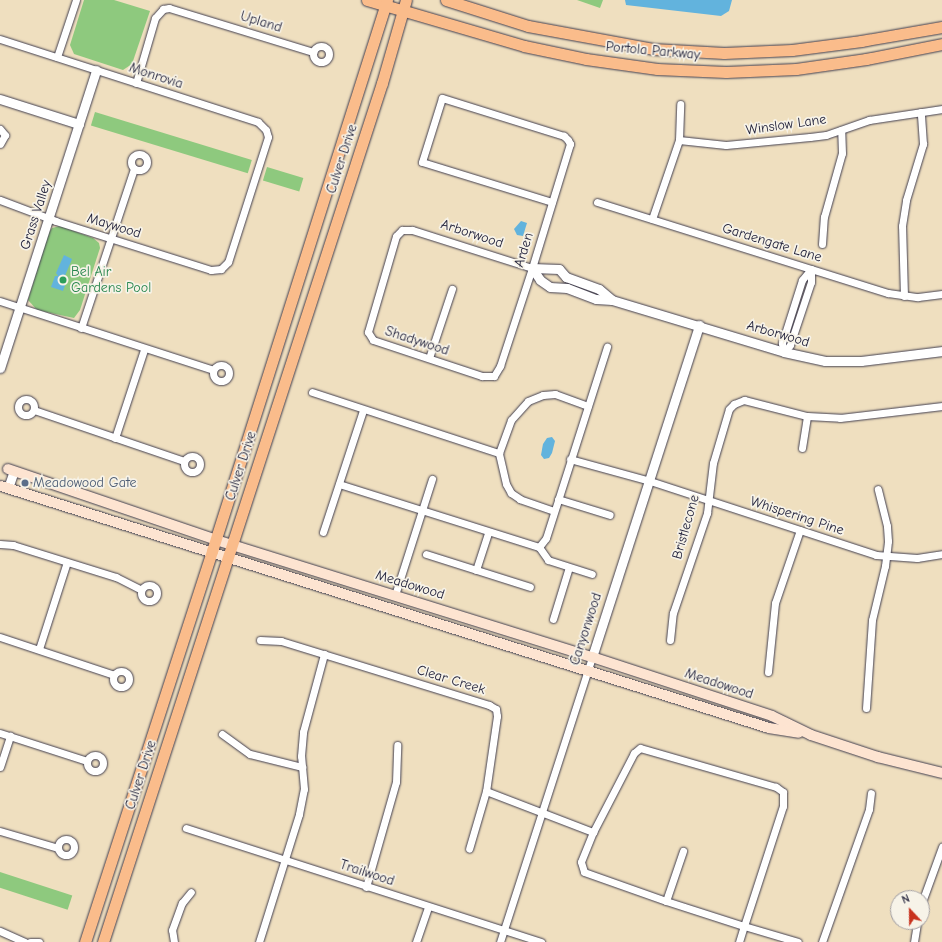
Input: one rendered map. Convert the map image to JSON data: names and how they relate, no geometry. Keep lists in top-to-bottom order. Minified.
{"streets":{"main road":["Portola Parkway","Culver Drive","Meadowood"],"street":["Upland","Monrovia","Winslow Lane","Grass Valley","Maywood","Arborwood","Gardengate Lane","Arden","Shadywood","Whispering Pine","Bristlecone","Canyonwood","Clear Creek","Trailwood"]},"crossings":[["Upland","Monrovia"],["Portola Parkway","Culver Drive"],["Monrovia","Grass Valley"],["Monrovia","Maywood"],["Culver Drive","Meadowood"],["Grass Valley","Maywood"],["Arborwood","Arden"],["Arborwood","Shadywood"],["Arborwood","Canyonwood"],["Arden","Shadywood"],["Whispering Pine","Bristlecone"],["Whispering Pine","Canyonwood"],["Meadowood","Canyonwood"],["Canyonwood","Trailwood"]],"places":["Bel Air Gardens Pool","Meadowood Gate"],"north":"top"}
